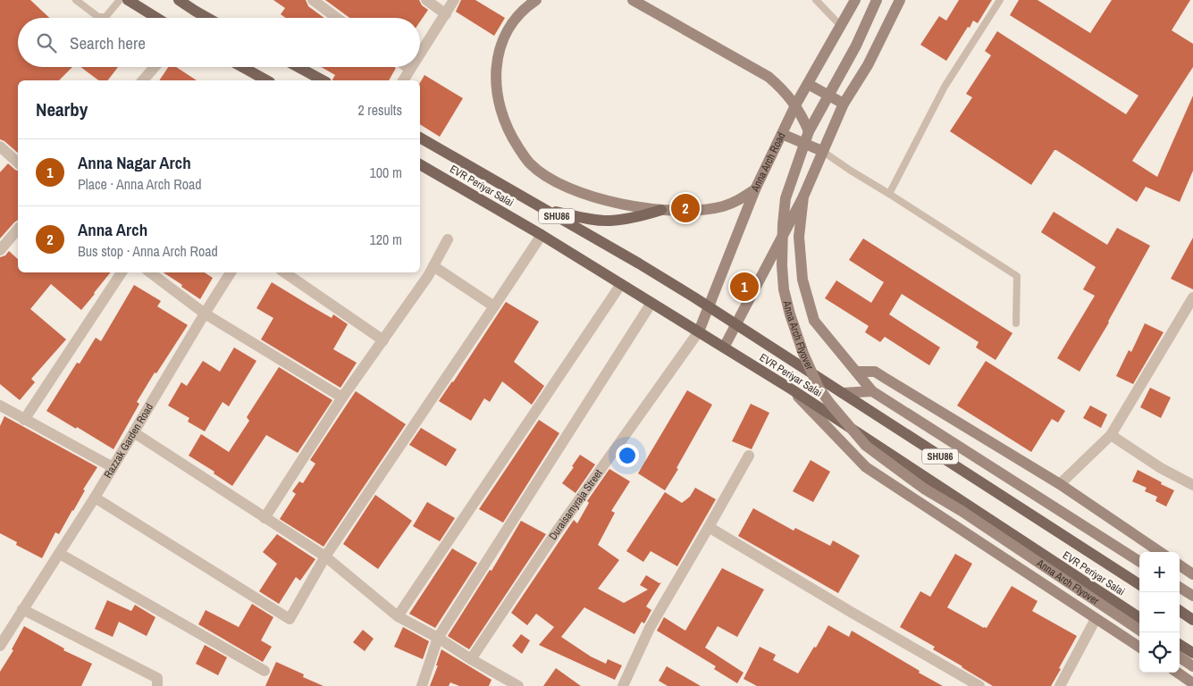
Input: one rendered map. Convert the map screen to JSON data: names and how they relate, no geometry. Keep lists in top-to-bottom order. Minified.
{"streets":{"main road":["Anna Arch Road","EVR Periyar Salai","SHU86","Anna Arch Flyover"],"street":["Razzak Garden Road","Duraisamyraja Street"]},"crossings":[["Anna Arch Road","EVR Periyar Salai"],["Anna Arch Road","Duraisamyraja Street"],["EVR Periyar Salai","Duraisamyraja Street"]],"page":{"search":"Search here","heading":["Nearby","2 results"],"list":[{"mark":"1","name":"Anna Nagar Arch","note":"Place · Anna Arch Road","value":"100 m"},{"mark":"2","name":"Anna Arch","note":"Bus stop · Anna Arch Road","value":"120 m"}],"pins":["2","1"],"map_buttons":["+","−"]}}
